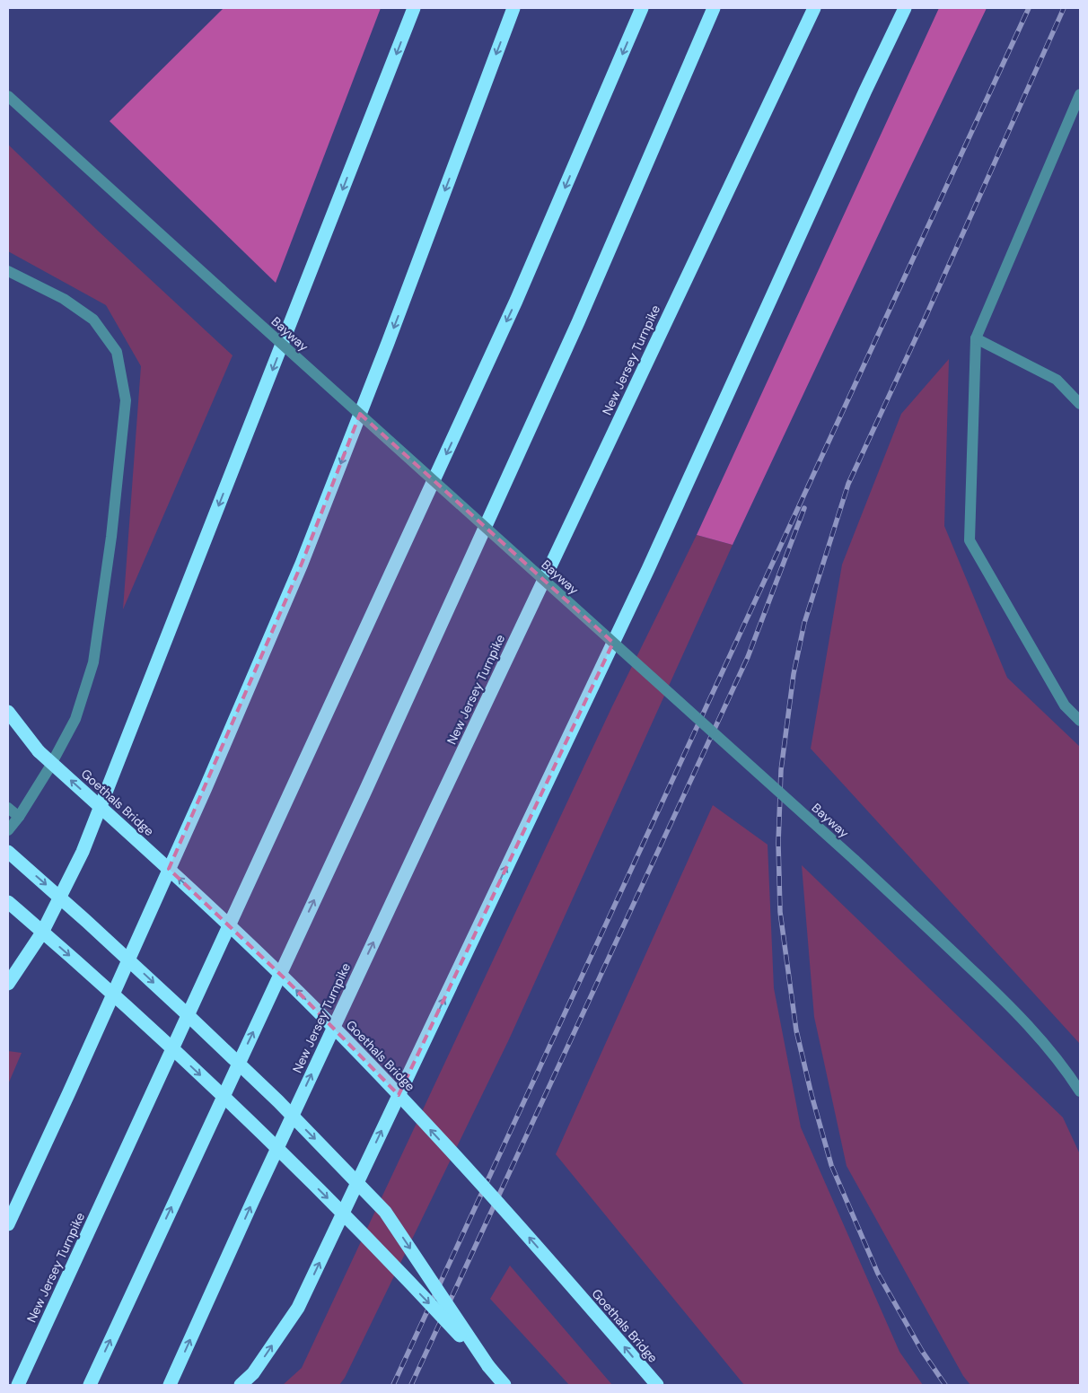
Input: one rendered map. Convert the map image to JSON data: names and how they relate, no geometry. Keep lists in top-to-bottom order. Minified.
{"streets":{"highway":["New Jersey Turnpike","Goethals Bridge"],"street":["Bayway"]}}
